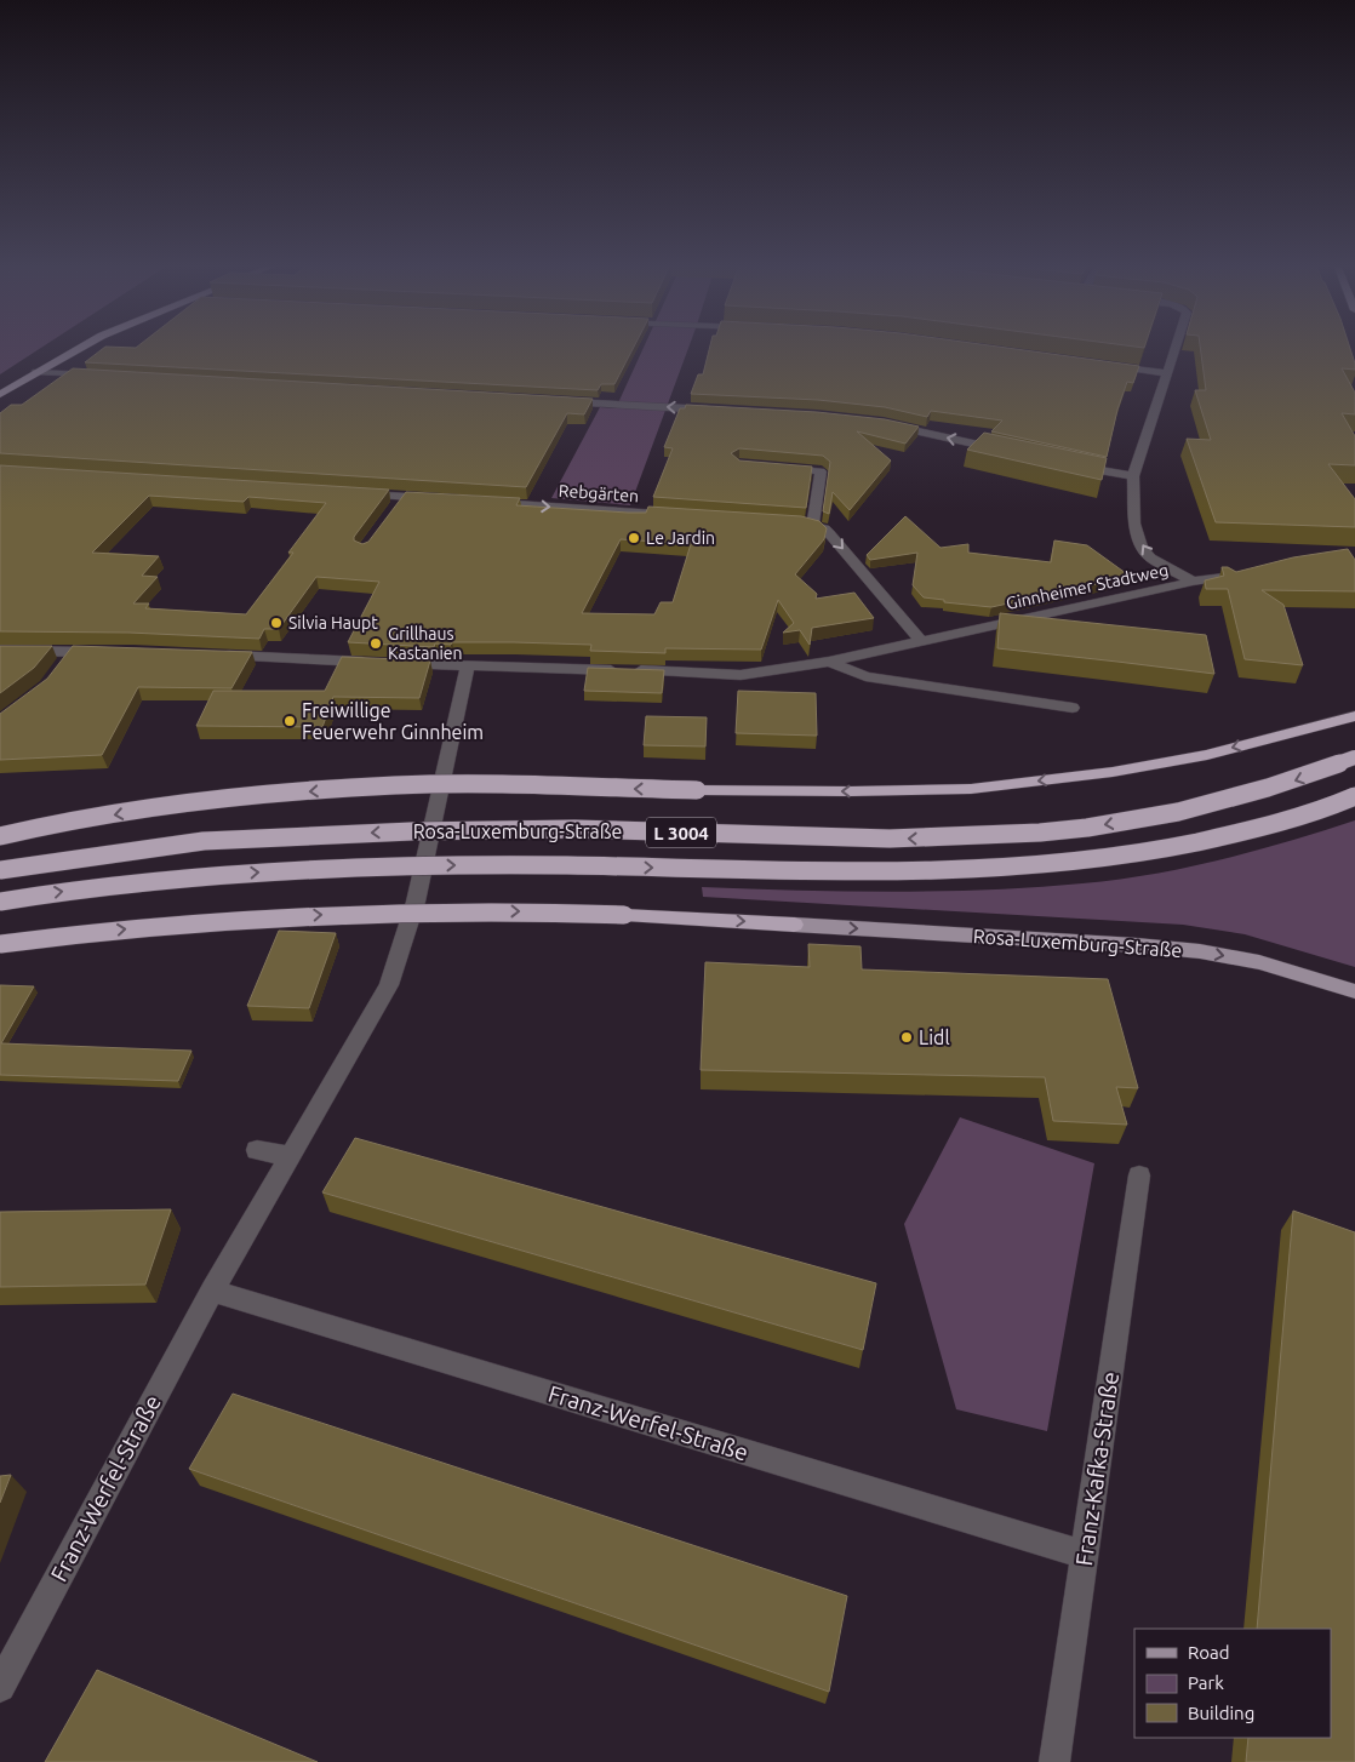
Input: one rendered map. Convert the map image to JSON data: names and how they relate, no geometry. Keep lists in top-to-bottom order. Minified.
{"streets":{"highway":["Rosa-Luxemburg-Straße","L 3004"],"street":["Rebgärten","Ginnheimer Stadtweg","Franz-Werfel-Straße","Franz-Kafka-Straße"]},"crossings":[["Ginnheimer Stadtweg","Franz-Werfel-Straße"],["Franz-Werfel-Straße","Franz-Kafka-Straße"]],"places":["Le Jardin","Silvia Haupt","Grillhaus Kastanien","Freiwillige Feuerwehr Ginnheim","Lidl"],"legend":["Road","Park","Building"]}
